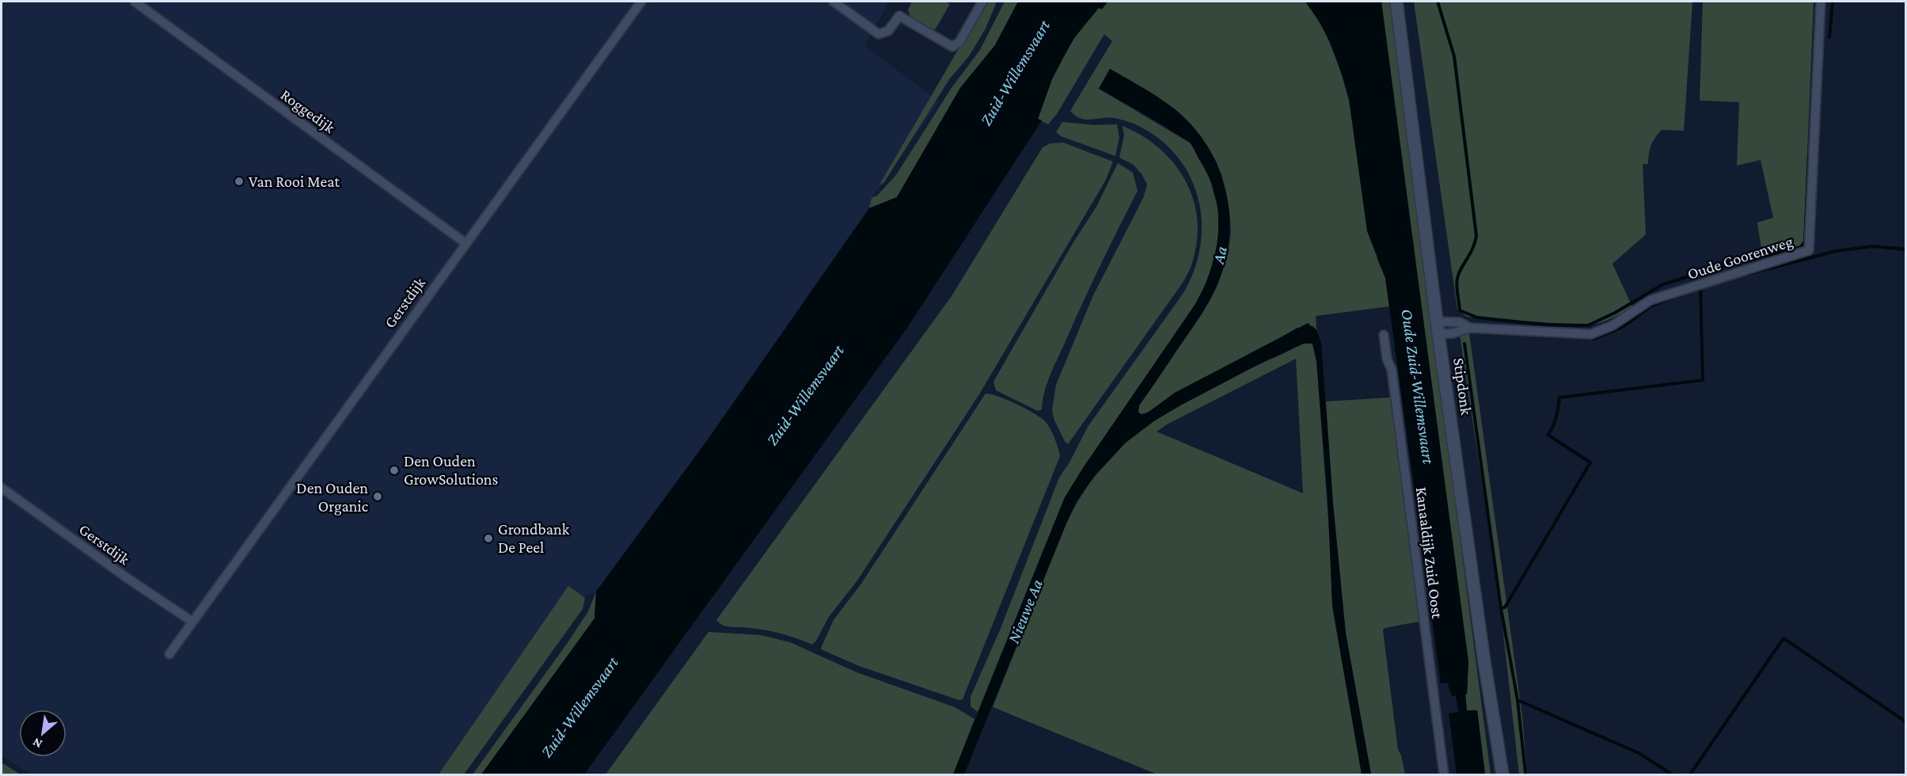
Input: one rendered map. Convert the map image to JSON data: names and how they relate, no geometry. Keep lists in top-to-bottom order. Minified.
{"streets":{"main road":["Stipdonk"],"street":["Roggedijk","Oude Goorenweg","Gerstdijk","Kanaaldijk Zuid Oost"]},"crossings":[["Roggedijk","Gerstdijk"],["Oude Goorenweg","Stipdonk"]],"water":["Zuid-Willemsvaart","Aa","Oude Zuid-Willemsvaart","Nieuwe Aa"],"places":["Van Rooi Meat","Den Ouden GrowSolutions","Den Ouden Organic","Grondbank De Peel"],"north":"bottom left"}
